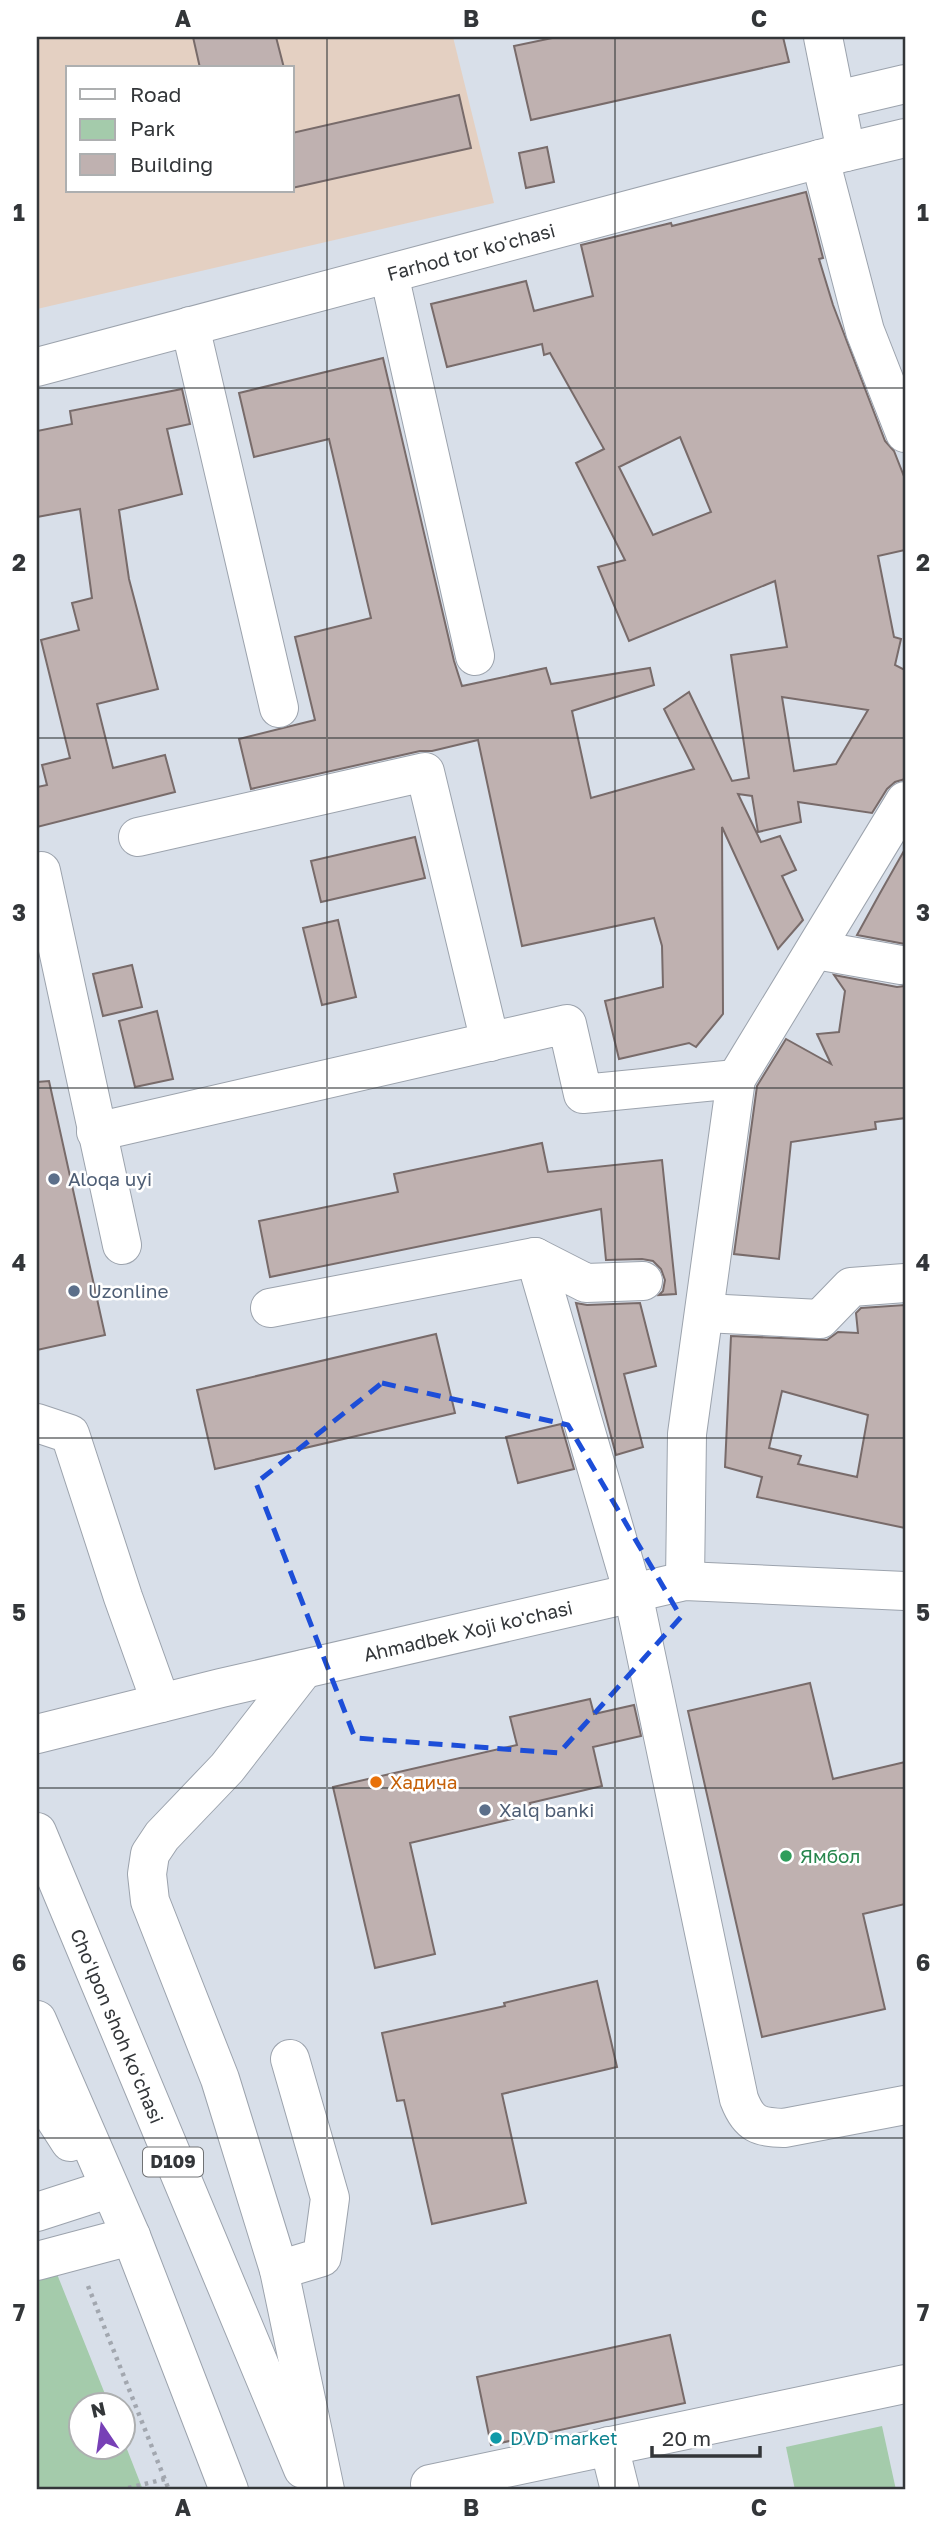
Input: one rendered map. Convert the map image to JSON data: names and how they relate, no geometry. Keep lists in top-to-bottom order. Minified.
{"streets":{"street":["Farhod tor ko'chasi","Ahmadbek Xoji ko'chasi","Choʻlpon shoh koʻchasi","D109"]},"places":["Aloqa uyi","Uzonline","Хадича","Xalq banki","Ямбол","DVD market"],"legend":["Road","Park","Building"],"scale_bar":"20 m","north":"top","grid":{"columns":["A","B","C"],"rows":["1","2","3","4","5","6","7"]}}
